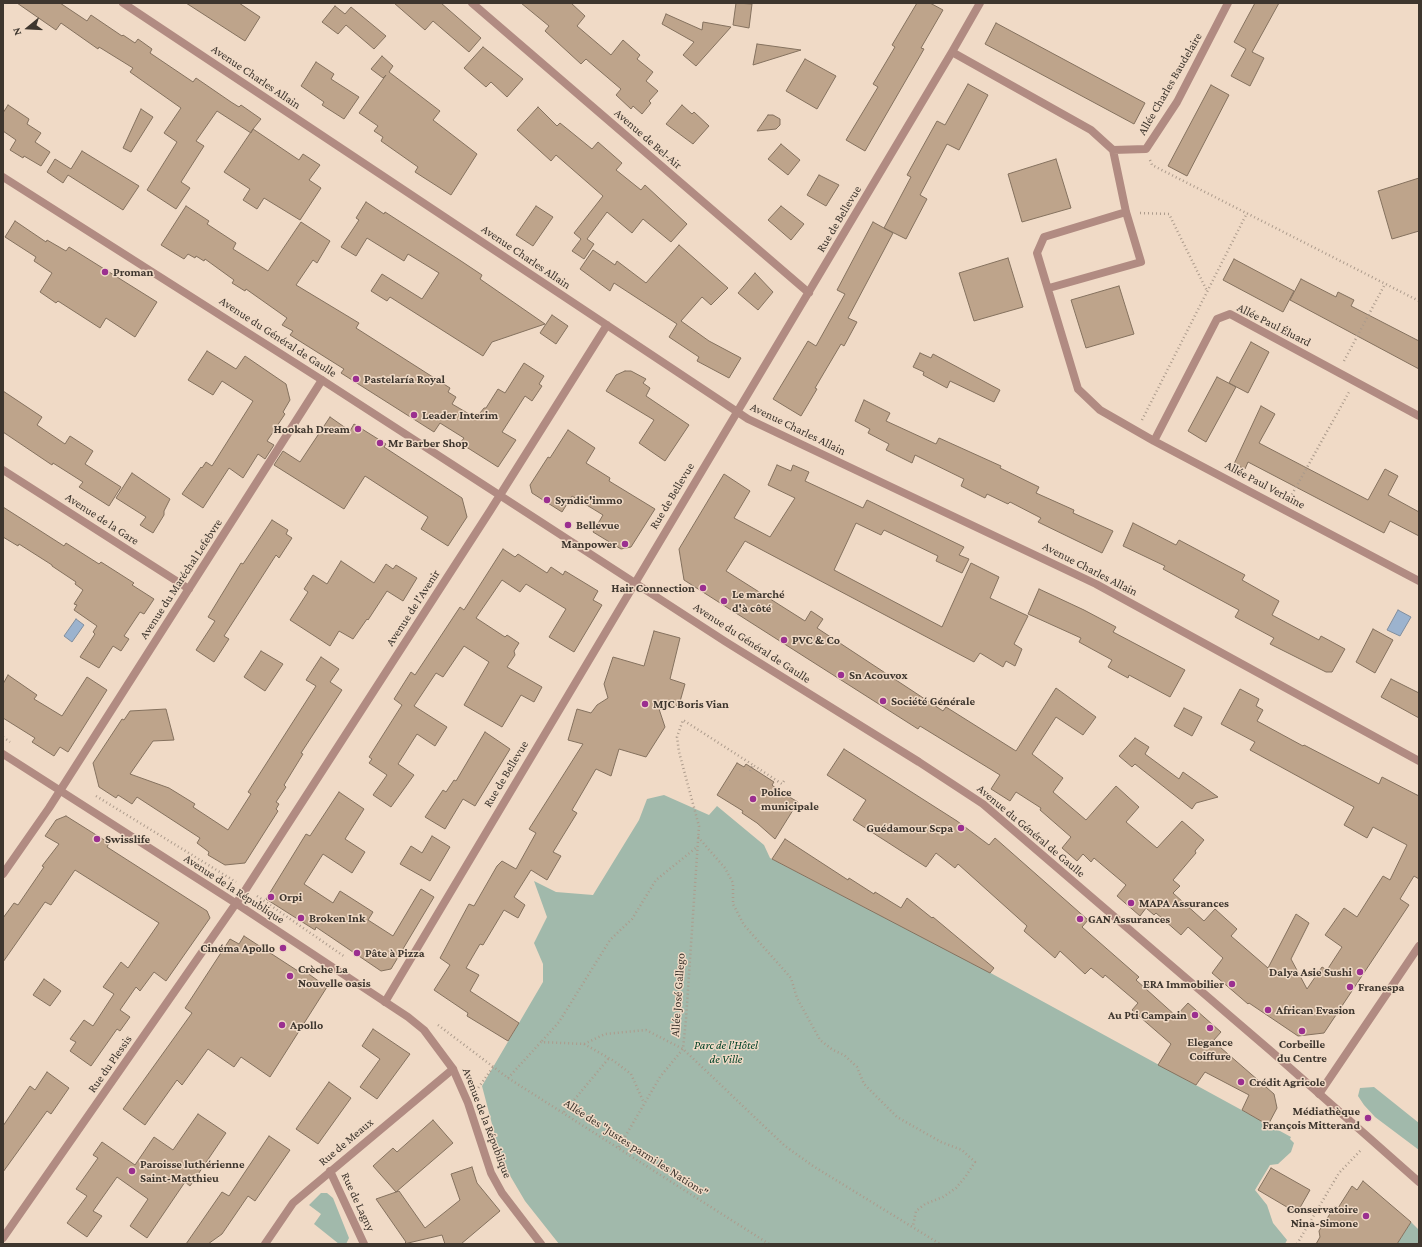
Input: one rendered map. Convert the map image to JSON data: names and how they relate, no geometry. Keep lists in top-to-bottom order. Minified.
{"streets":{"street":["Avenue Charles Allain","Allée Charles Baudelaire","Avenue de Bel-Air","Rue de Bellevue","Allée Paul Éluard","Avenue du Général de Gaulle","Allée Paul Verlaine","Avenue de la Gare","Avenue du Maréchal Lefebvre","Avenue de l'Avenir","Avenue de la République","Rue du Plessis","Rue de Meaux","Rue de Lagny"],"path":["Allée José Gallego","Allée des \"Justes parmi les Nations\""]},"crossings":[["Avenue Charles Allain","Rue de Bellevue"],["Avenue Charles Allain","Avenue de l'Avenir"],["Avenue de Bel-Air","Rue de Bellevue"],["Rue de Bellevue","Avenue du Général de Gaulle"],["Rue de Bellevue","Avenue de la République"],["Allée Paul Éluard","Allée Paul Verlaine"],["Avenue du Général de Gaulle","Avenue du Maréchal Lefebvre"],["Avenue du Général de Gaulle","Avenue de l'Avenir"],["Avenue de la Gare","Avenue du Maréchal Lefebvre"],["Avenue du Maréchal Lefebvre","Avenue de la République"],["Avenue de l'Avenir","Avenue de la République"],["Avenue de l'Avenir","Rue du Plessis"],["Avenue de la République","Rue du Plessis"],["Avenue de la République","Rue de Meaux"],["Avenue de la République","Allée des \"Justes parmi les Nations\""],["Allée José Gallego","Allée des \"Justes parmi les Nations\""],["Rue de Meaux","Rue de Lagny"]],"parks":["Parc de l’Hôtel de Ville"],"places":["Proman","Pastelaría Royal","Leader Interim","Hookah Dream","Mr Barber Shop","Syndic'immo","Bellevue","Manpower","Hair Connection","Le marché d'à côté","PVC & Co","Sn Acouvox","Société Générale","MJC Boris Vian","Police municipale","Guédamour Scpa","Swisslife","Orpi","MAPA Assurances","Broken Ink","GAN Assurances","Cinéma Apollo","Pâte à Pizza","Dalya Asie Sushi","Crèche La Nouvelle oasis","ERA Immobilier","Franespa","African Evasion","Au Pti Campain","Apollo","Elegance Coiffure","Corbeille du Centre","Crédit Agricole","Médiathèque François Mitterand","Paroisse luthérienne Saint-Matthieu","Conservatoire Nina-Simone"],"north":"left"}
